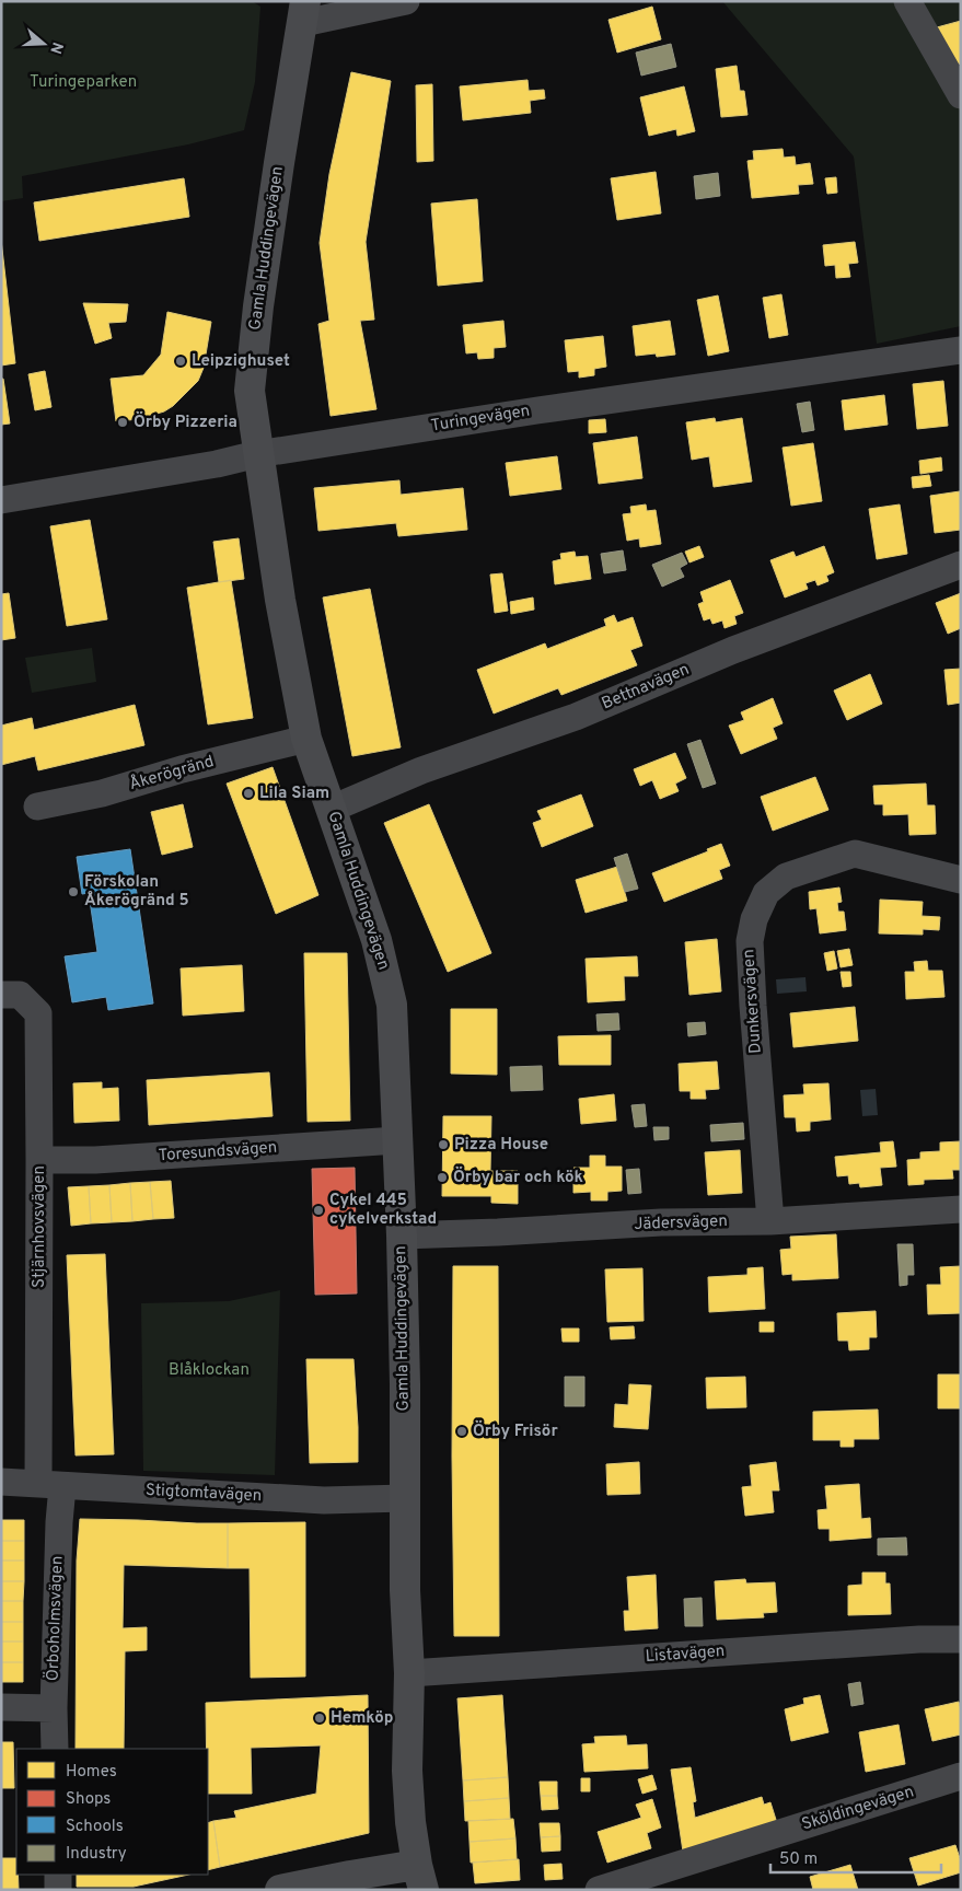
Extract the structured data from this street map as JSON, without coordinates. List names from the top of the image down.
{
  "streets": {
    "street": [
      "Gamla Huddingevägen",
      "Turingevägen",
      "Bettnavägen",
      "Åkerögränd",
      "Dunkersvägen",
      "Toresundsvägen",
      "Jädersvägen",
      "Stjärnhovsvägen",
      "Stigtomtavägen",
      "Örboholmsvägen",
      "Listavägen",
      "Sköldingevägen"
    ]
  },
  "crossings": [
    ["Gamla Huddingevägen", "Turingevägen"],
    ["Gamla Huddingevägen", "Bettnavägen"],
    ["Gamla Huddingevägen", "Åkerögränd"],
    ["Gamla Huddingevägen", "Toresundsvägen"],
    ["Gamla Huddingevägen", "Jädersvägen"],
    ["Gamla Huddingevägen", "Stigtomtavägen"],
    ["Gamla Huddingevägen", "Listavägen"],
    ["Dunkersvägen", "Jädersvägen"],
    ["Toresundsvägen", "Stjärnhovsvägen"],
    ["Stjärnhovsvägen", "Stigtomtavägen"],
    ["Stjärnhovsvägen", "Örboholmsvägen"],
    ["Stigtomtavägen", "Örboholmsvägen"]
  ],
  "parks": ["Turingeparken", "Blåklockan"],
  "places": [
    "Leipzighuset",
    "Örby Pizzeria",
    "Lila Siam",
    "Förskolan Åkerögränd 5",
    "Pizza House",
    "Örby bar och kök",
    "Cykel 445 cykelverkstad",
    "Örby Frisör",
    "Hemköp"
  ],
  "legend": [
    "Homes",
    "Shops",
    "Schools",
    "Industry"
  ],
  "scale_bar": "50 m",
  "north": "right"
}
